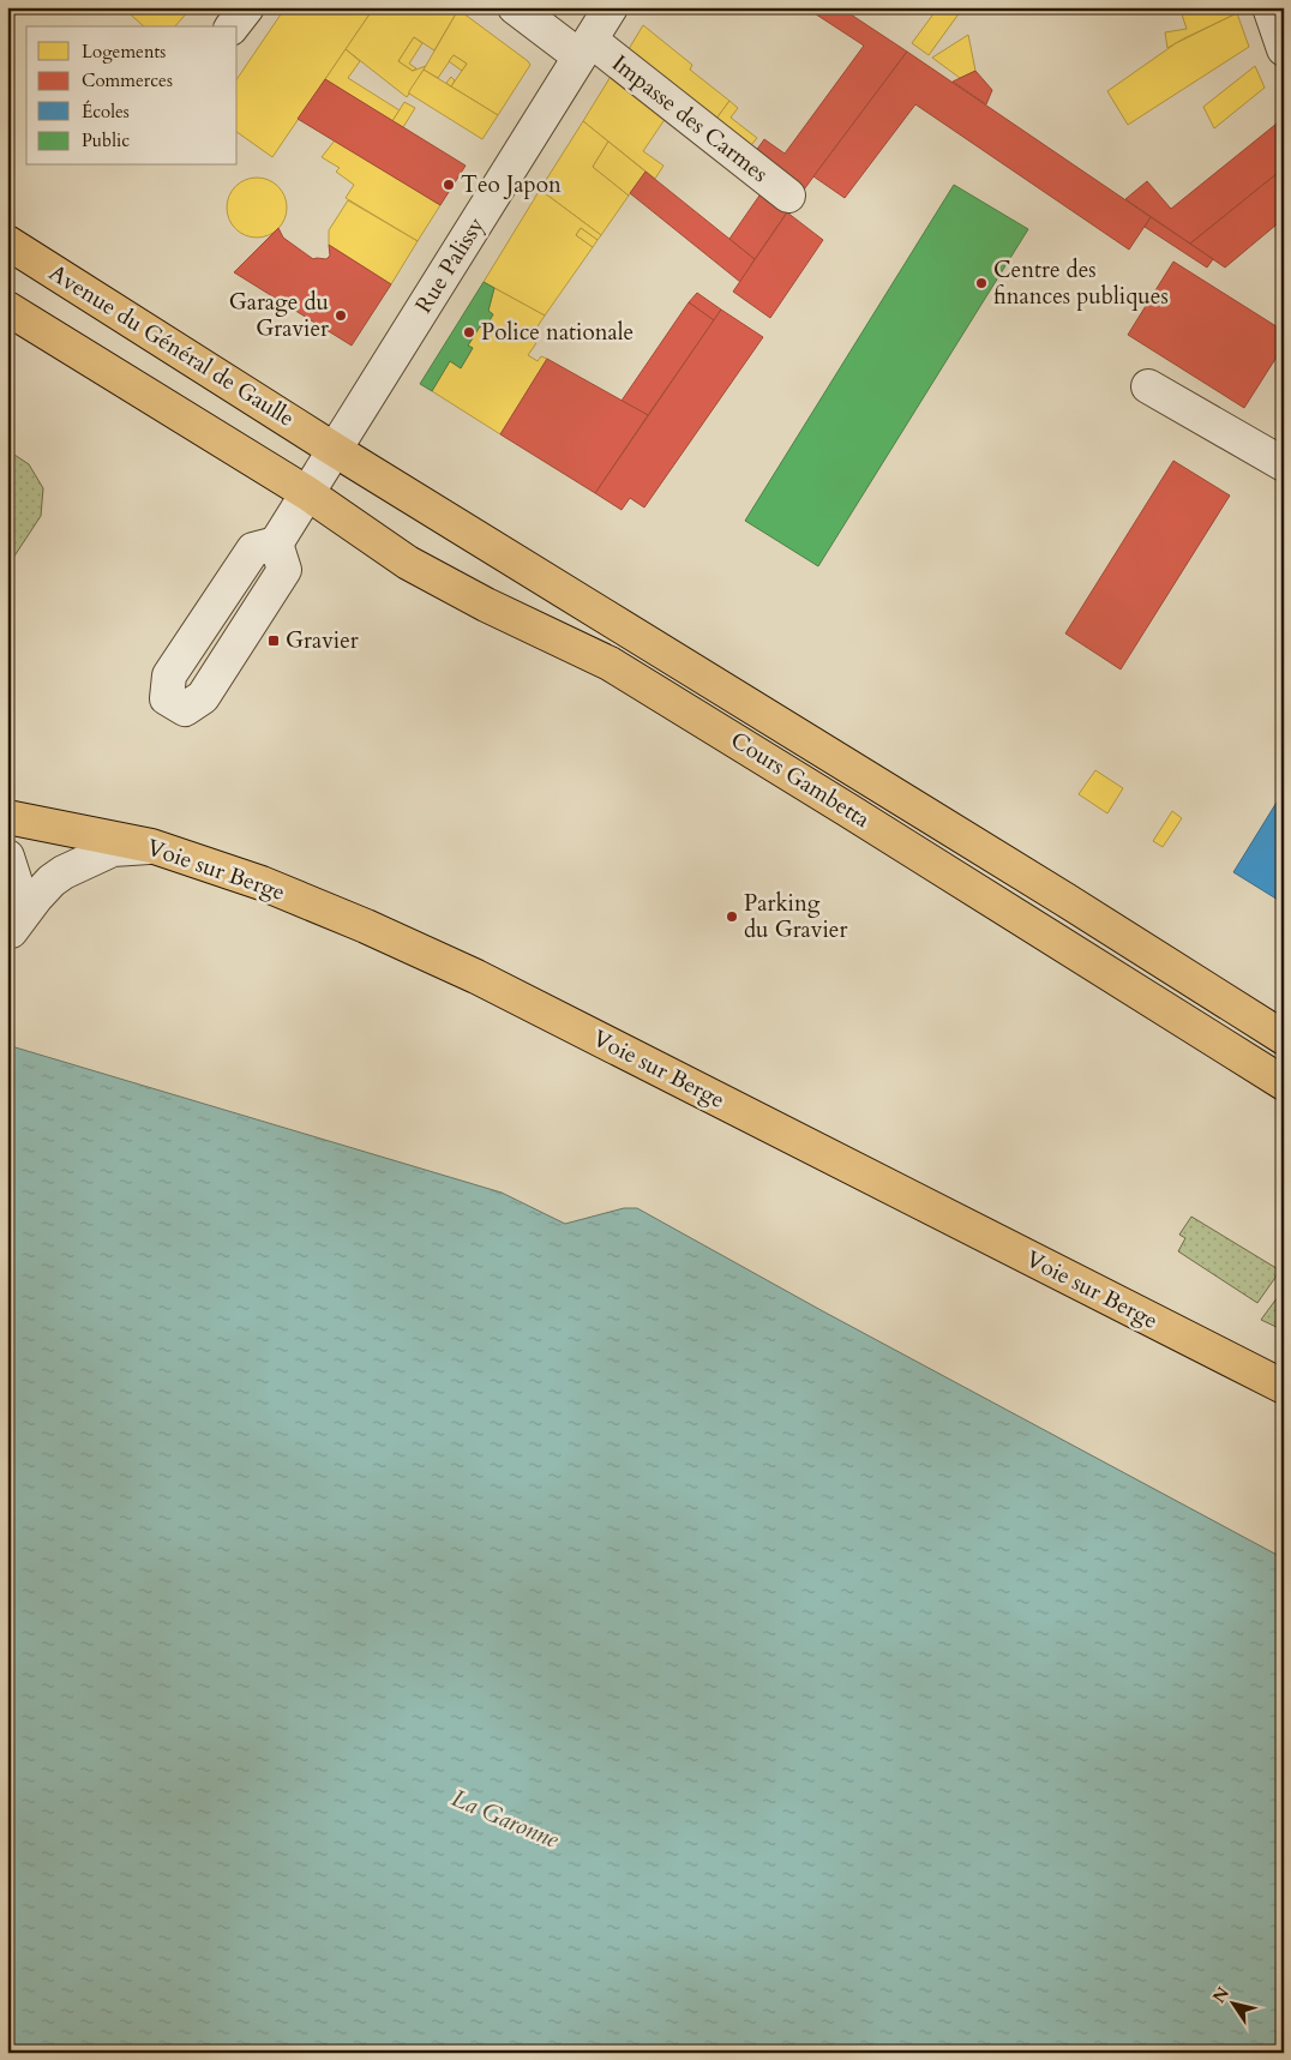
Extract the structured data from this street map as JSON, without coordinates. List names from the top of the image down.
{
  "streets": {
    "main road": ["Avenue du Général de Gaulle", "Cours Gambetta", "Voie sur Berge"],
    "street": ["Impasse des Carmes", "Rue Palissy"]
  },
  "crossings": [
    ["Impasse des Carmes", "Rue Palissy"],
    ["Rue Palissy", "Avenue du Général de Gaulle"],
    ["Rue Palissy", "Cours Gambetta"],
    ["Avenue du Général de Gaulle", "Cours Gambetta"]
  ],
  "water": ["La Garonne"],
  "places": {
    "other": [
      "Teo Japon",
      "Centre des finances publiques",
      "Garage du Gravier",
      "Police nationale",
      "Parking du Gravier"
    ],
    "transit": ["Gravier"]
  },
  "legend": [
    "Logements",
    "Commerces",
    "Écoles",
    "Public"
  ],
  "north": "top left"
}
